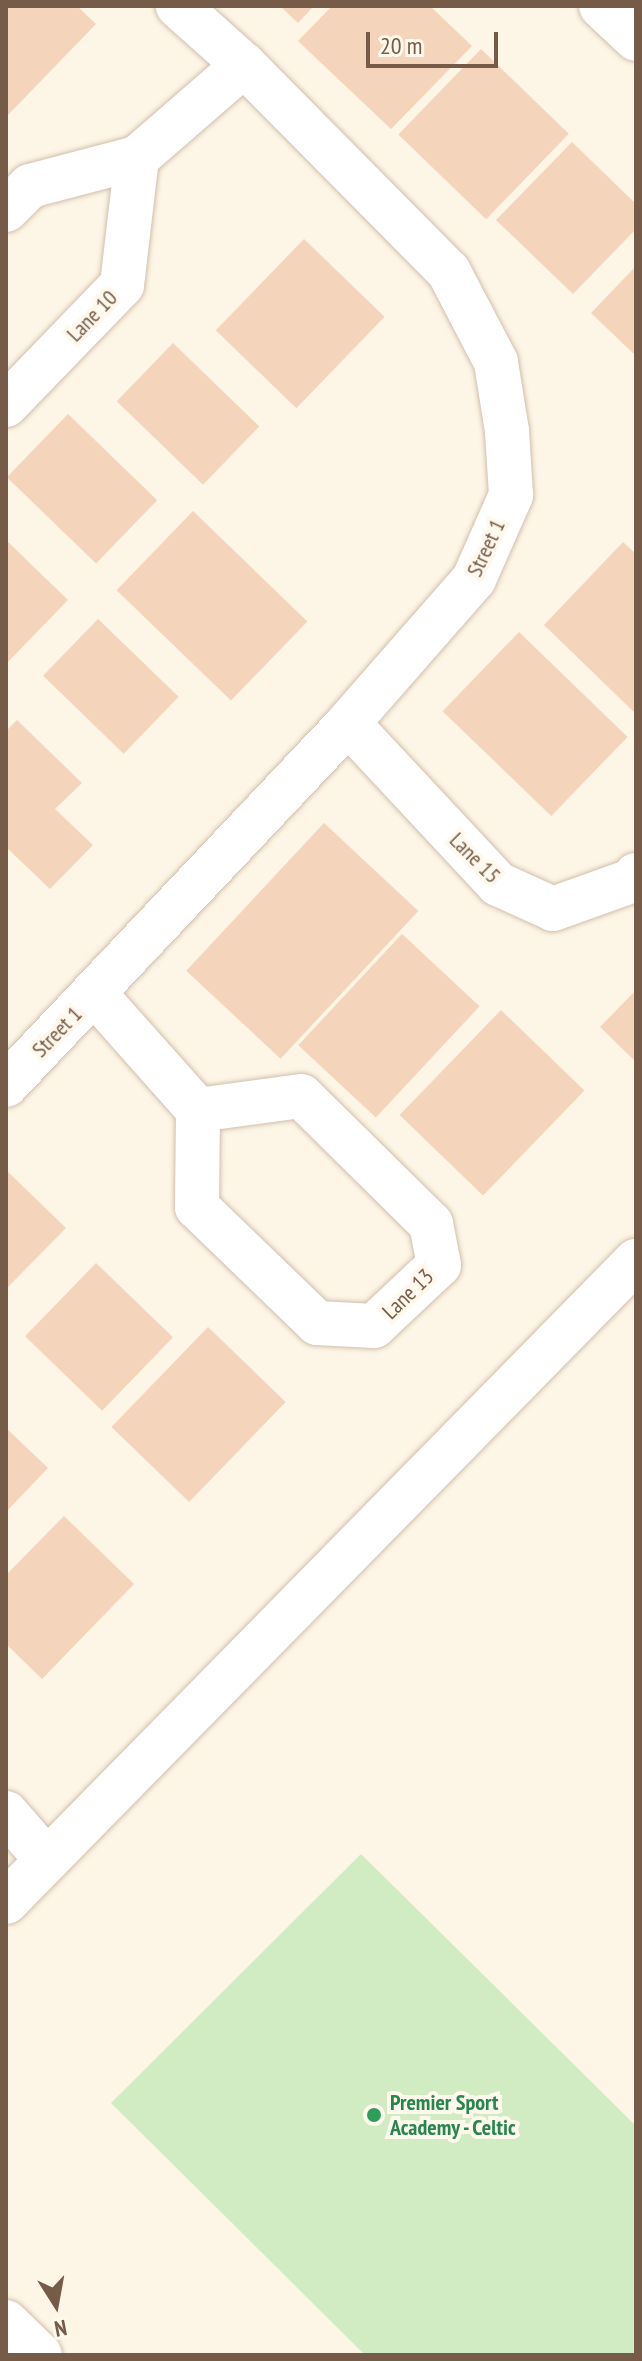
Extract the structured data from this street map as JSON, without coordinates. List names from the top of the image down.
{
  "streets": {
    "street": [
      "Lane 10",
      "Street 1",
      "Lane 15",
      "Lane 13"
    ]
  },
  "crossings": [
    ["Street 1", "Lane 15"]
  ],
  "places": ["Premier Sport Academy - Celtic"],
  "scale_bar": "20 m",
  "north": "bottom"
}
